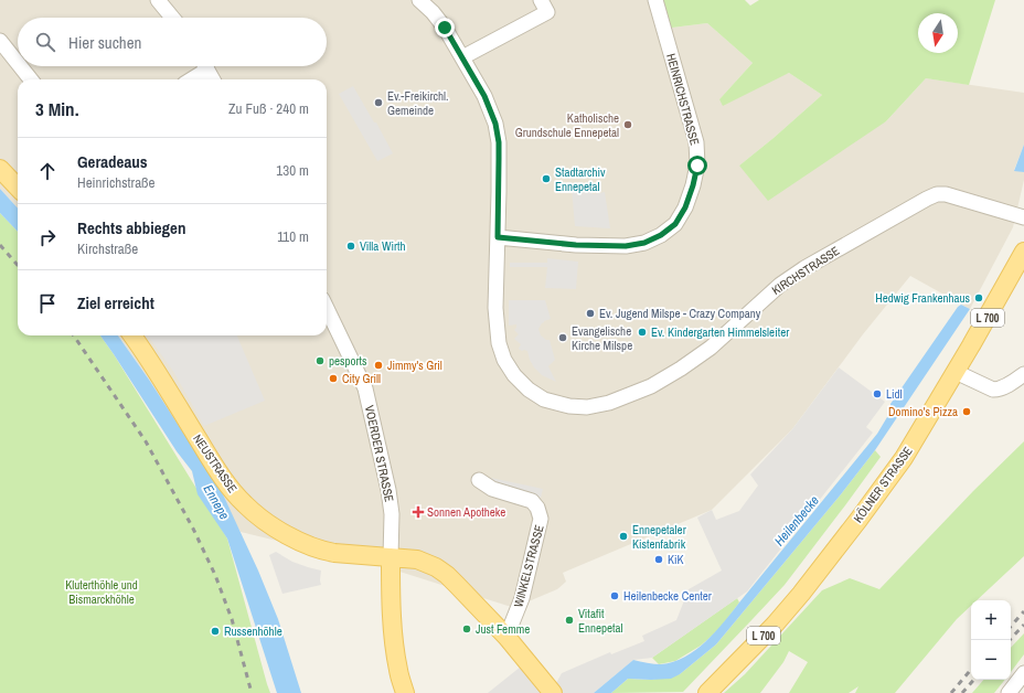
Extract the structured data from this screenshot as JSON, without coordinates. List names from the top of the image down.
{
  "streets": {
    "main road": ["L 700", "NEUSTRASSE", "KÖLNER STRASSE"],
    "street": [
      "HEINRICHSTRASSE",
      "KIRCHSTRASSE",
      "VOERDER STRASSE",
      "WINKELSTRASSE"
    ]
  },
  "crossings": [
    ["HEINRICHSTRASSE", "KIRCHSTRASSE"],
    ["VOERDER STRASSE", "NEUSTRASSE"]
  ],
  "water": ["Ennepe", "Heilenbecke"],
  "parks": ["Kluterthöhle und Bismarckhöhle"],
  "places": {
    "other": [
      "Ev.-Freikirchl. Gemeinde",
      "Katholische Grundschule Ennepetal",
      "Stadtarchiv Ennepetal",
      "Villa Wirth",
      "Hedwig Frankenhaus",
      "Ev. Jugend Milspe - Crazy Company",
      "Ev. Kindergarten Himmelsleiter",
      "Evangelische Kirche Milspe",
      "pesports",
      "Jimmy's Gril",
      "City Grill",
      "Lidl",
      "Domino's Pizza",
      "Ennepetaler Kistenfabrik",
      "KiK",
      "Heilenbecke Center",
      "Vitafit Ennepetal",
      "Just Femme",
      "Russenhöhle"
    ],
    "health": ["Sonnen Apotheke"]
  },
  "north": "bottom",
  "page": {
    "search": "Hier suchen",
    "heading": ["3 Min.", "Zu Fuß · 240 m"],
    "list": [
      ["Geradeaus", "Heinrichstraße", "130 m"],
      ["Rechts abbiegen", "Kirchstraße", "110 m"],
      "Ziel erreicht"
    ],
    "map_buttons": ["+", "−"]
  }
}
